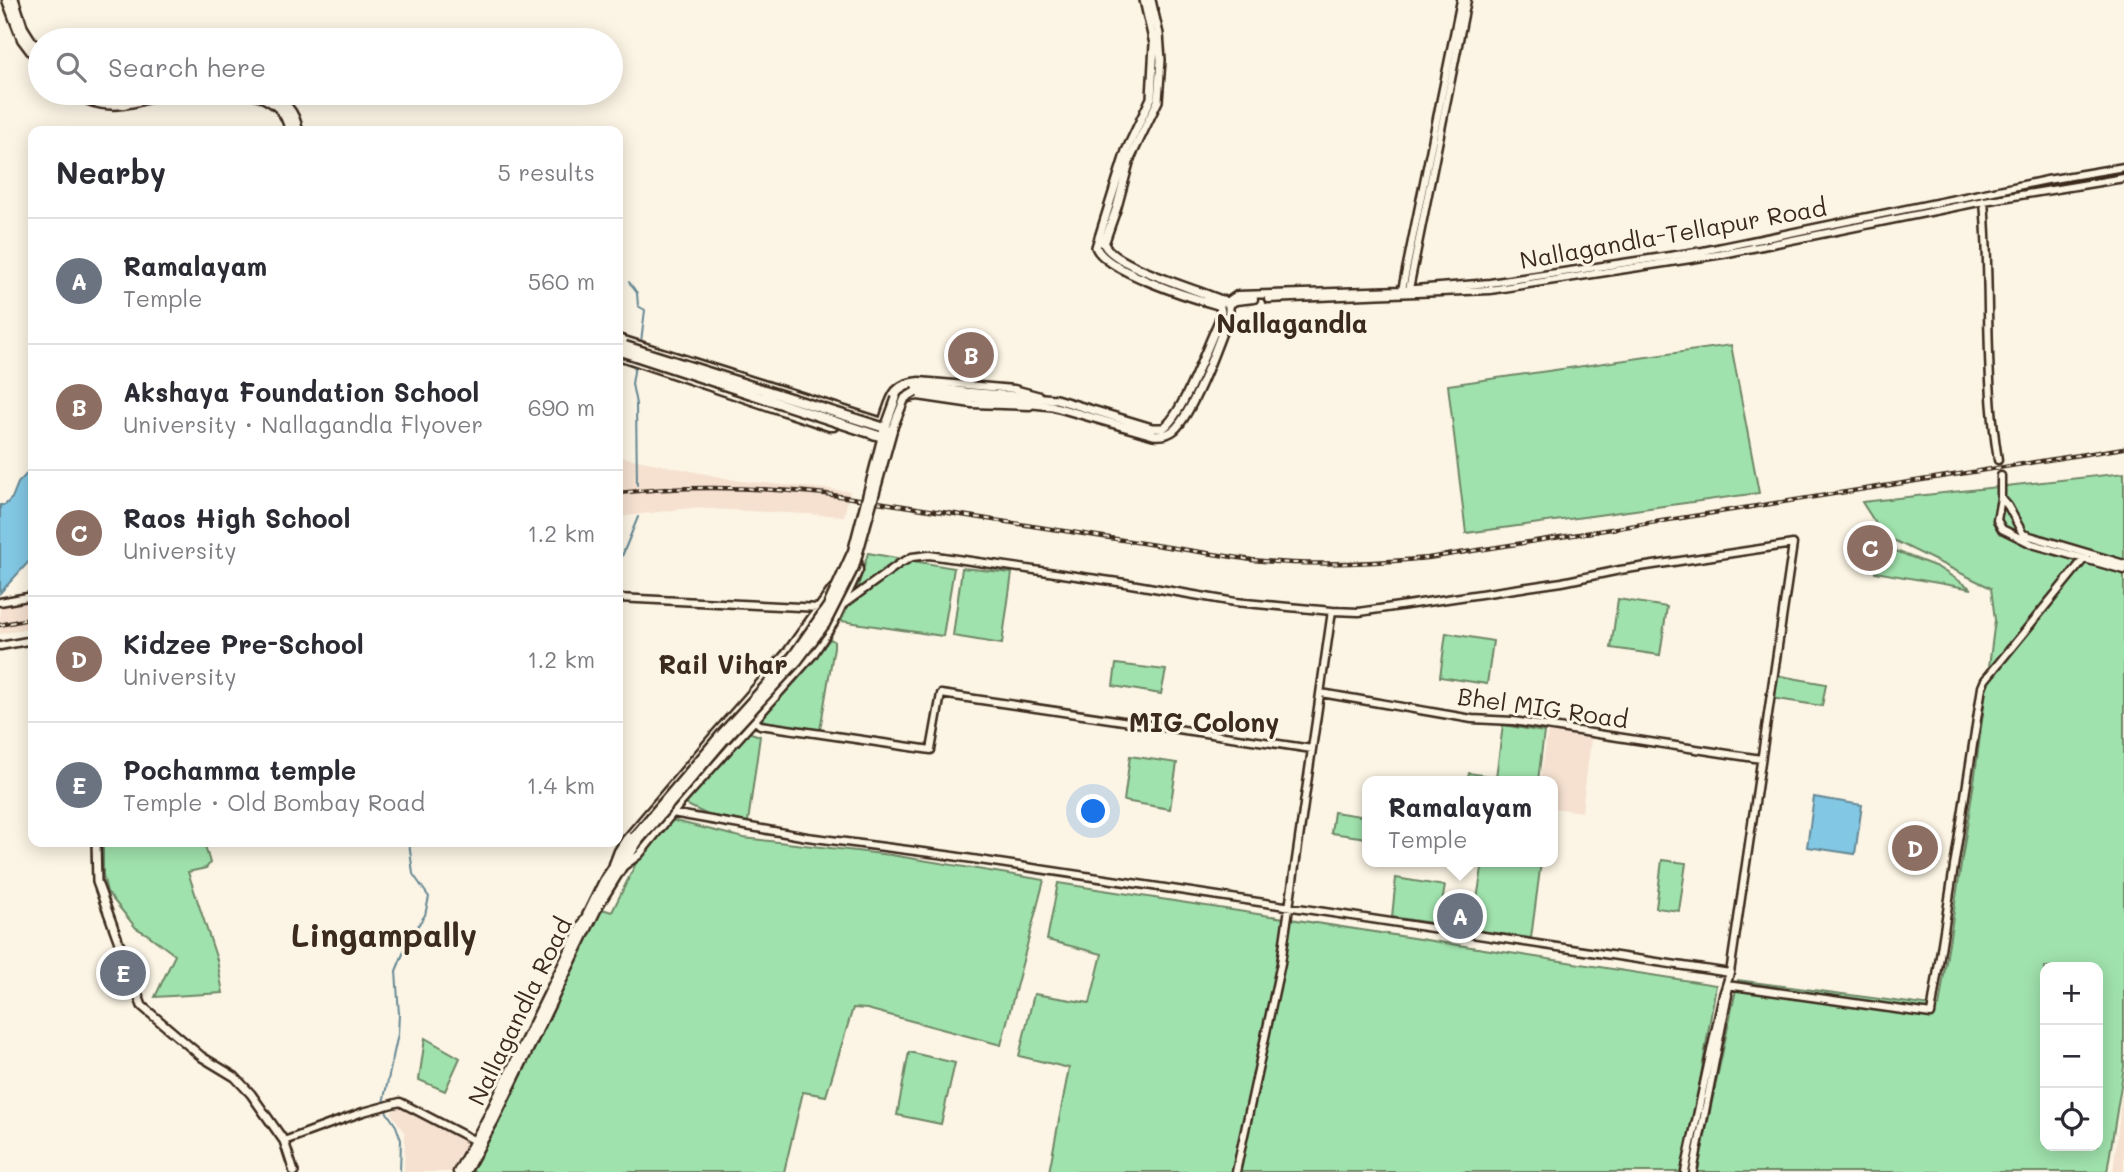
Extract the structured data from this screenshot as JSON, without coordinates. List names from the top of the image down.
{
  "streets": {
    "main road": ["Nallagandla Road"],
    "street": ["Nallagandla-Tellapur Road", "Bhel MIG Road"]
  },
  "districts": [
    "Nallagandla",
    "Rail Vihar",
    "MIG Colony",
    "Lingampally"
  ],
  "page": {
    "search": "Search here",
    "heading": ["Nearby", "5 results"],
    "list": [
      {
        "mark": "A",
        "name": "Ramalayam",
        "note": "Temple",
        "value": "560 m"
      },
      {
        "mark": "B",
        "name": "Akshaya Foundation School",
        "note": "University · Nallagandla Flyover",
        "value": "690 m"
      },
      {
        "mark": "C",
        "name": "Raos High School",
        "note": "University",
        "value": "1.2 km"
      },
      {
        "mark": "D",
        "name": "Kidzee Pre-School",
        "note": "University",
        "value": "1.2 km"
      },
      {
        "mark": "E",
        "name": "Pochamma temple",
        "note": "Temple · Old Bombay Road",
        "value": "1.4 km"
      }
    ],
    "pins": [
      "B",
      "C",
      "D",
      "A",
      "E"
    ],
    "popup": ["Ramalayam", "Temple"],
    "map_buttons": ["+", "−"]
  }
}
